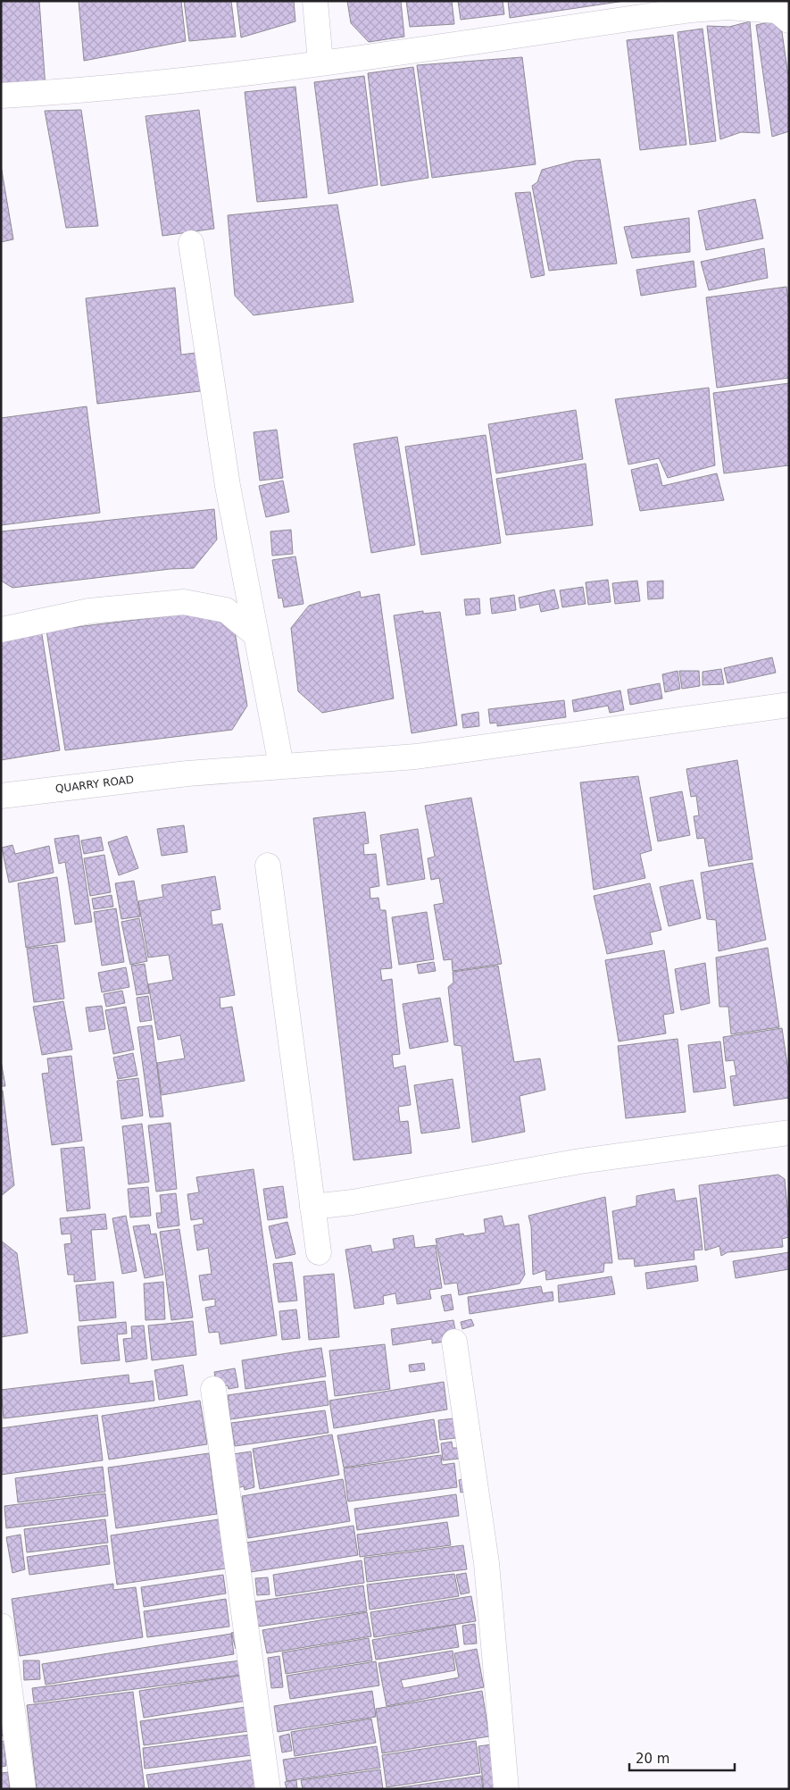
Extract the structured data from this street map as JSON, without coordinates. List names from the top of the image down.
{
  "streets": {
    "street": ["QUARRY ROAD"]
  },
  "scale_bar": "20 m"
}
